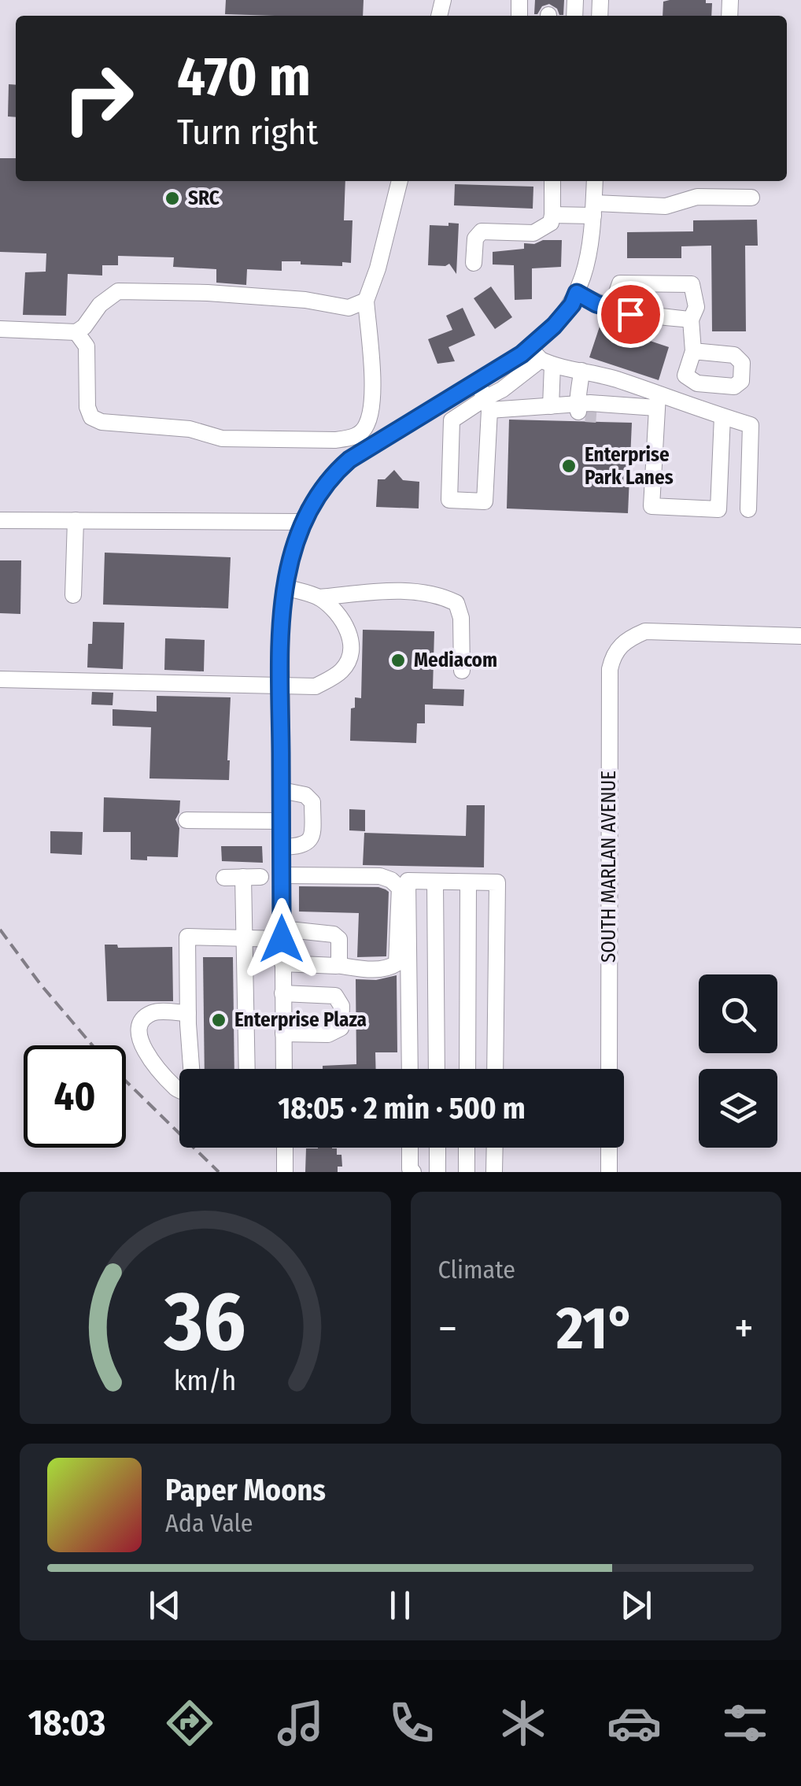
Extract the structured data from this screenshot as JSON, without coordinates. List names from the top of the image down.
{
  "streets": {
    "street": ["SOUTH MARLAN AVENUE"]
  },
  "places": [
    "SRC",
    "Enterprise Park Lanes",
    "Mediacom",
    "Enterprise Plaza"
  ],
  "page": {
    "turn": ["470 m", "Turn right"],
    "limit": "40",
    "trip": "18:05 · 2 min · 500 m",
    "tile": "Climate",
    "heat": ["−", "21°", "+"],
    "song": ["Paper Moons", "Ada Vale"],
    "tabs": "18:03",
    "gauge": ["36", "km/h"]
  }
}
